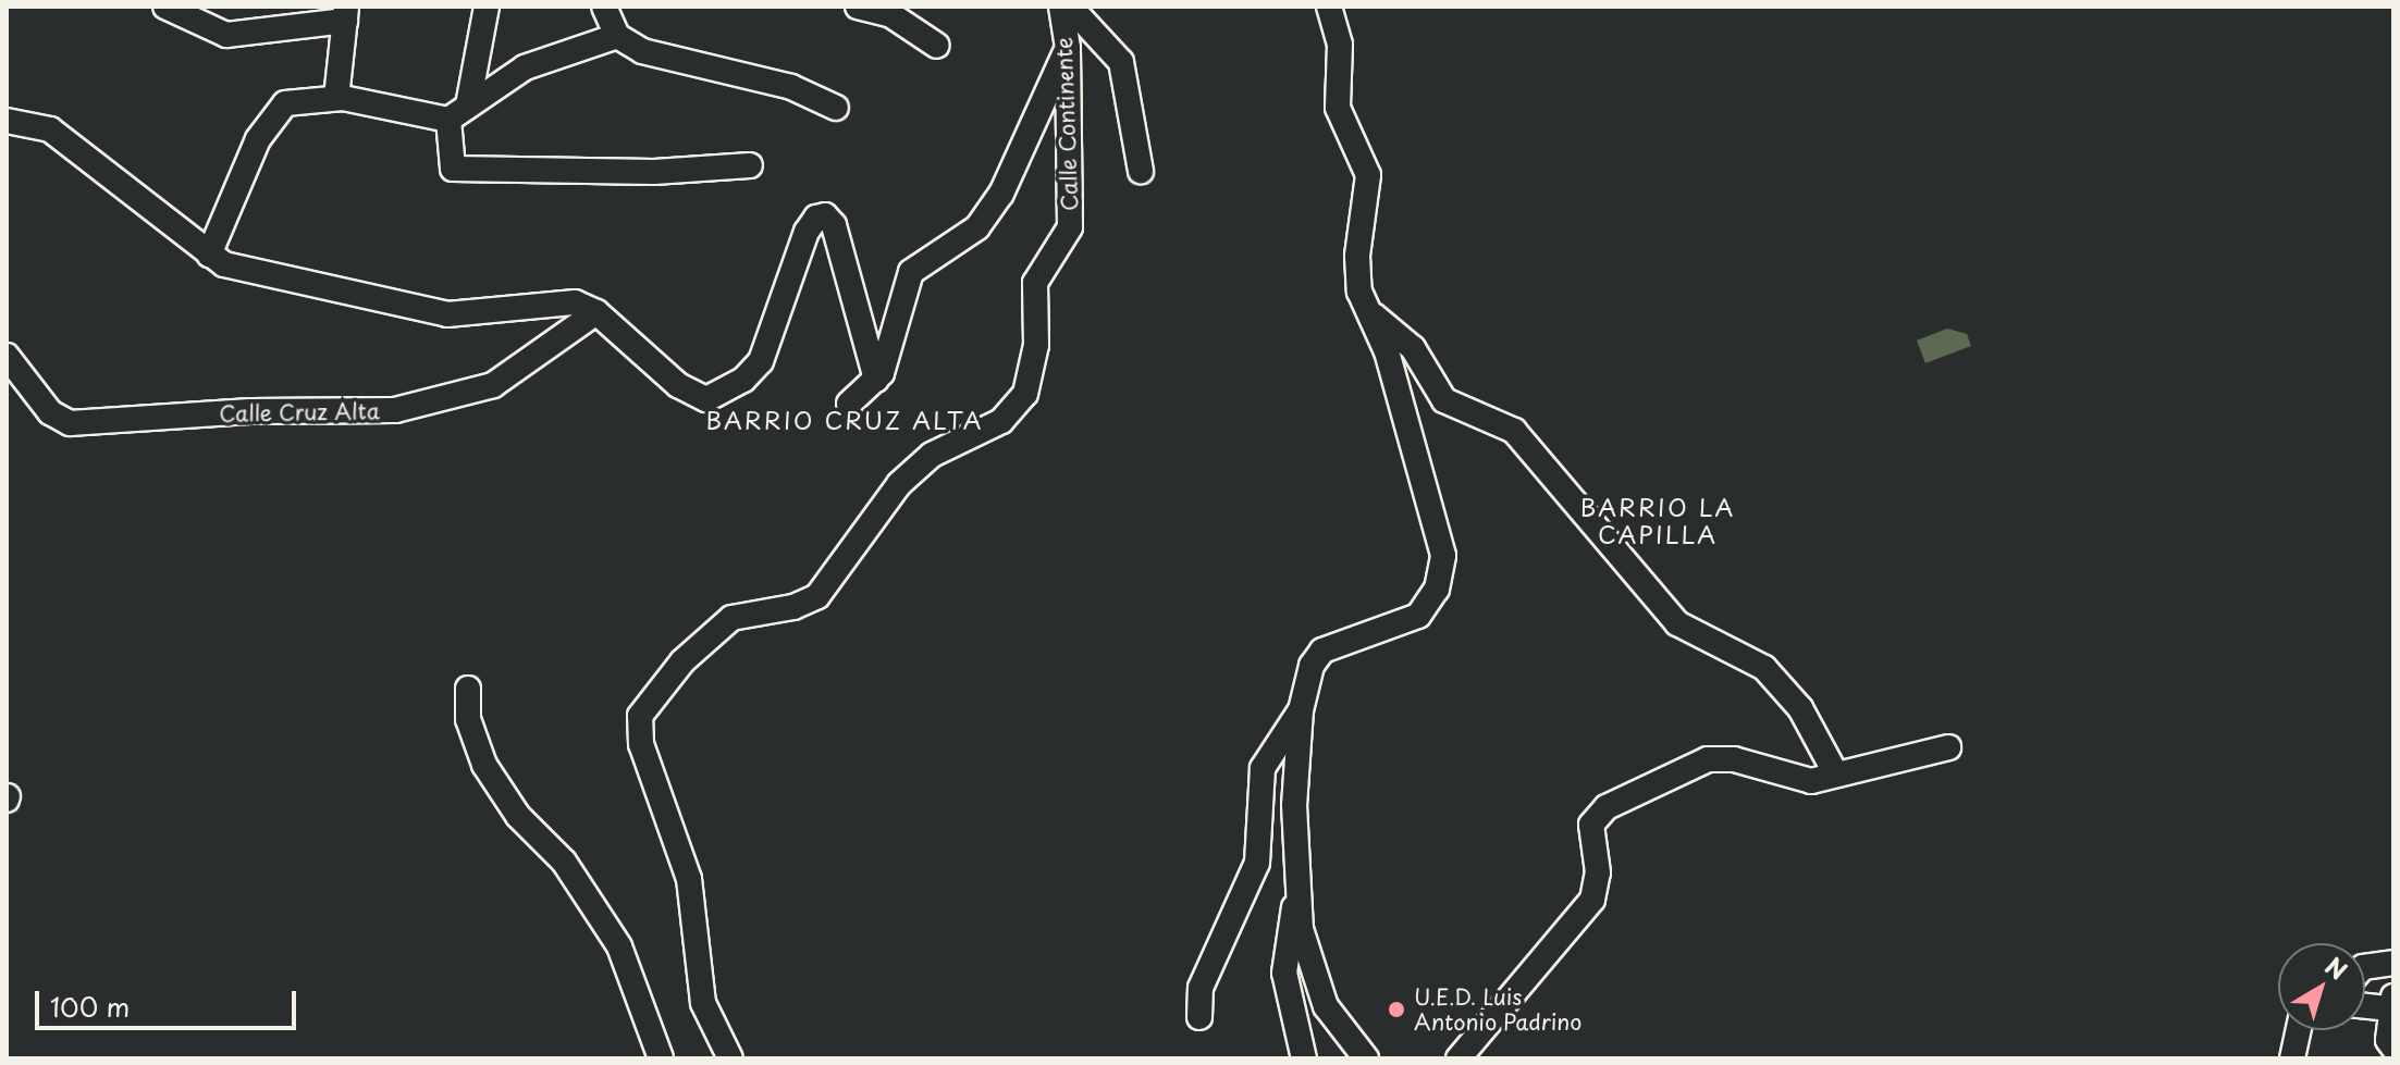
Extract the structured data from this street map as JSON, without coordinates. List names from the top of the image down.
{
  "streets": {
    "street": ["Calle Continente", "Calle Cruz Alta"]
  },
  "districts": ["BARRIO CRUZ ALTA", "BARRIO LA CAPILLA"],
  "places": ["U.E.D. Luis Antonio Padrino"],
  "scale_bar": "100 m",
  "north": "top right"
}
